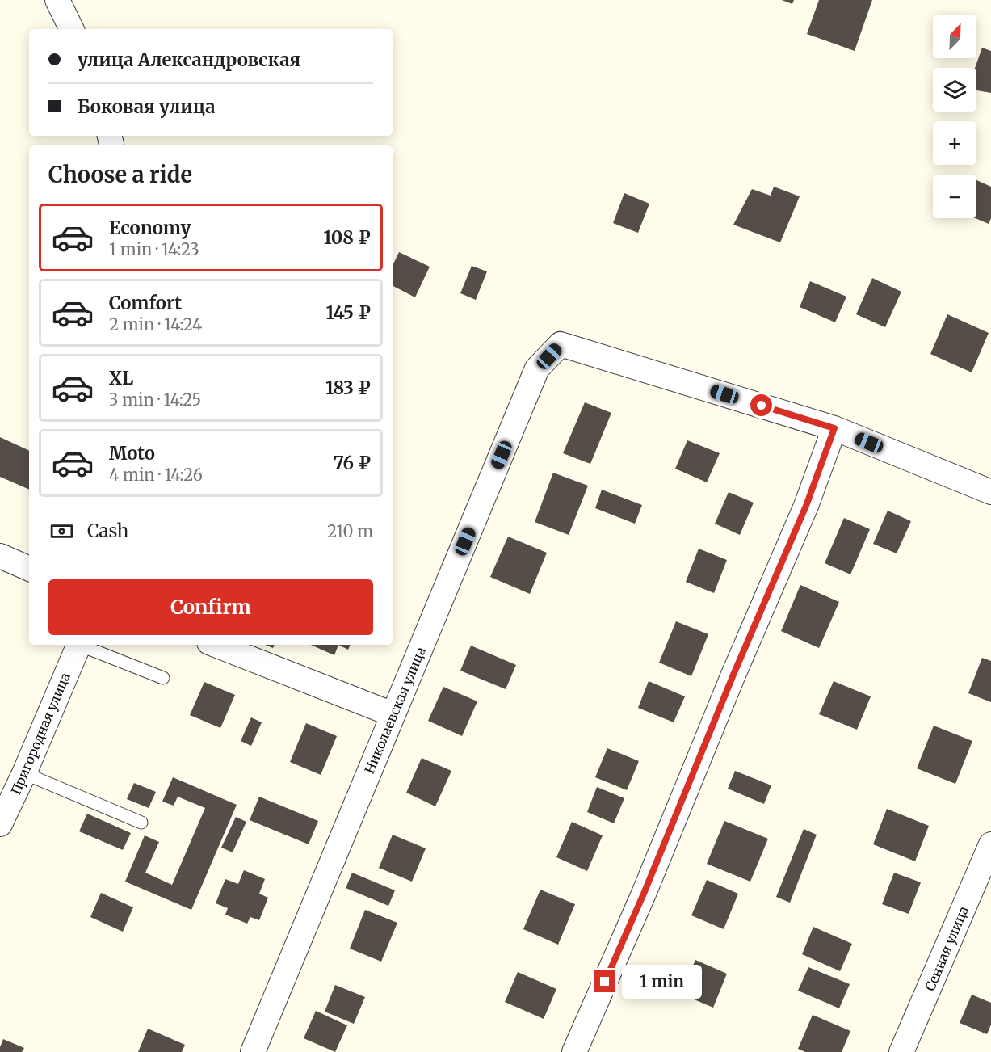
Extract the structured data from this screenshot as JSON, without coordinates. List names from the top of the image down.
{
  "streets": {
    "street": ["Николаевская улица", "Пригородная улица", "Сенная улица"]
  },
  "north": "top right",
  "page": {
    "map_buttons": ["+", "−"],
    "banner": ["улица Александровская", "Боковая улица"],
    "heading": "Choose a ride",
    "list": [
      {
        "name": "Economy",
        "note": "1 min · 14:23",
        "value": "108 ₽"
      },
      {
        "name": "Comfort",
        "note": "2 min · 14:24",
        "value": "145 ₽"
      },
      {
        "name": "XL",
        "note": "3 min · 14:25",
        "value": "183 ₽"
      },
      {
        "name": "Moto",
        "note": "4 min · 14:26",
        "value": "76 ₽"
      }
    ],
    "pay": ["Cash", "210 m"],
    "buttons": "Confirm",
    "bubble": "1 min"
  }
}
